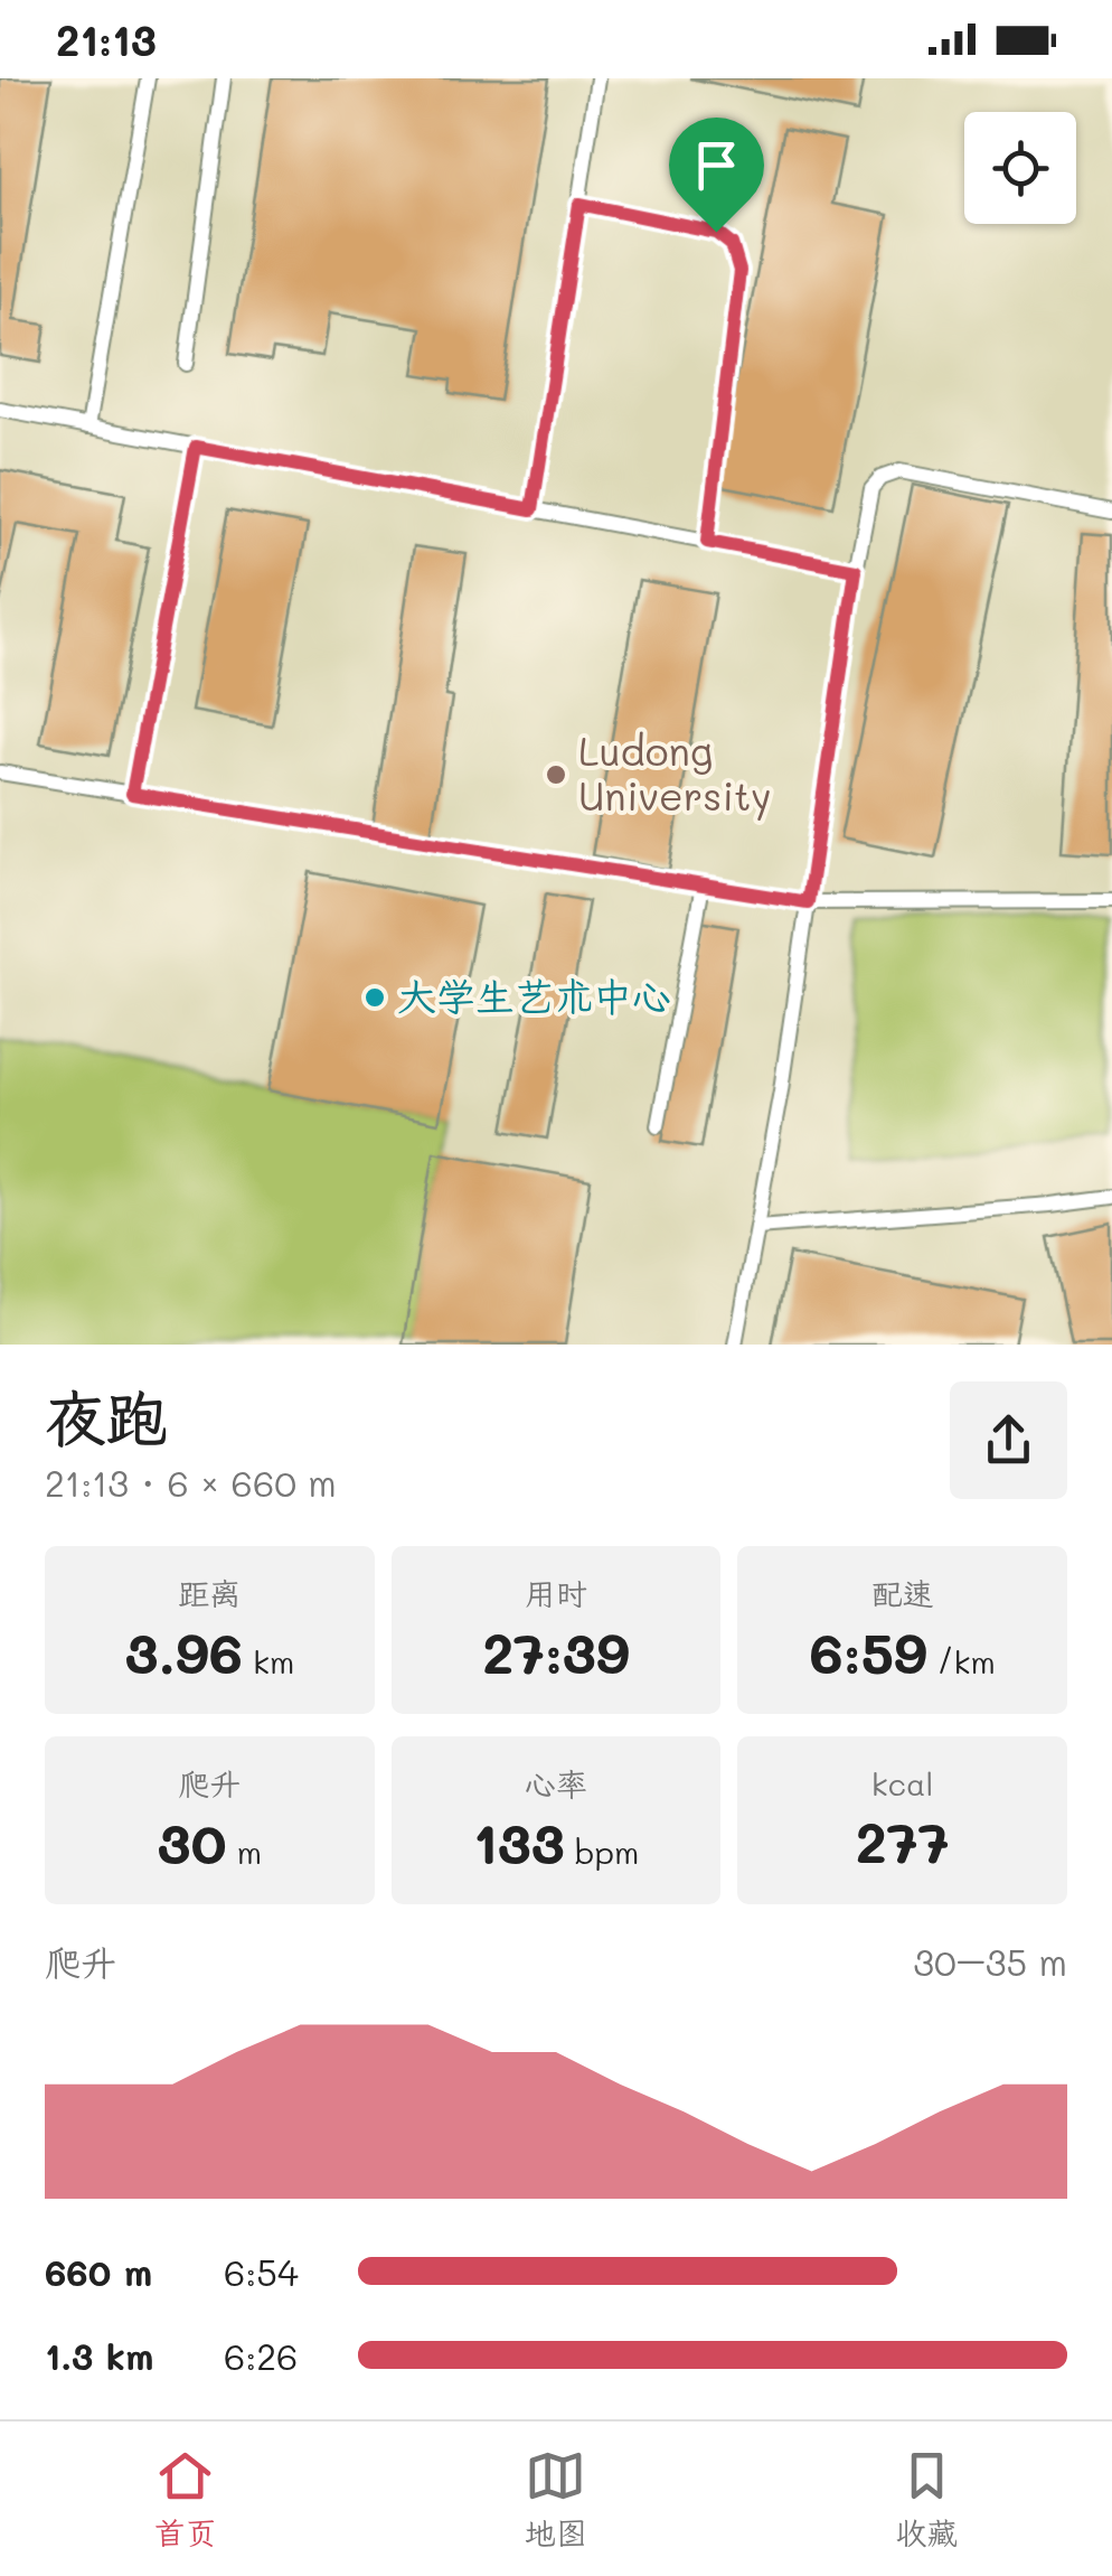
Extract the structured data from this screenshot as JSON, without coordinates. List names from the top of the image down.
{
  "places": ["Ludong University", "大学生艺术中心"],
  "page": {
    "status": "21:13",
    "heading": ["夜跑", "21:13 · 6 × 660 m"],
    "stats": [
      ["距离", "3.96 km"],
      ["用时", "27:39"],
      ["配速", "6:59 /km"],
      ["爬升", "30 m"],
      ["心率", "133 bpm"],
      ["kcal", "277"]
    ],
    "chart": ["爬升", "30–35 m"],
    "list": [
      {
        "name": "660 m",
        "note": "6:54"
      },
      {
        "name": "1.3 km",
        "note": "6:26"
      }
    ],
    "tabs": ["首页", "地图", "收藏"]
  }
}
